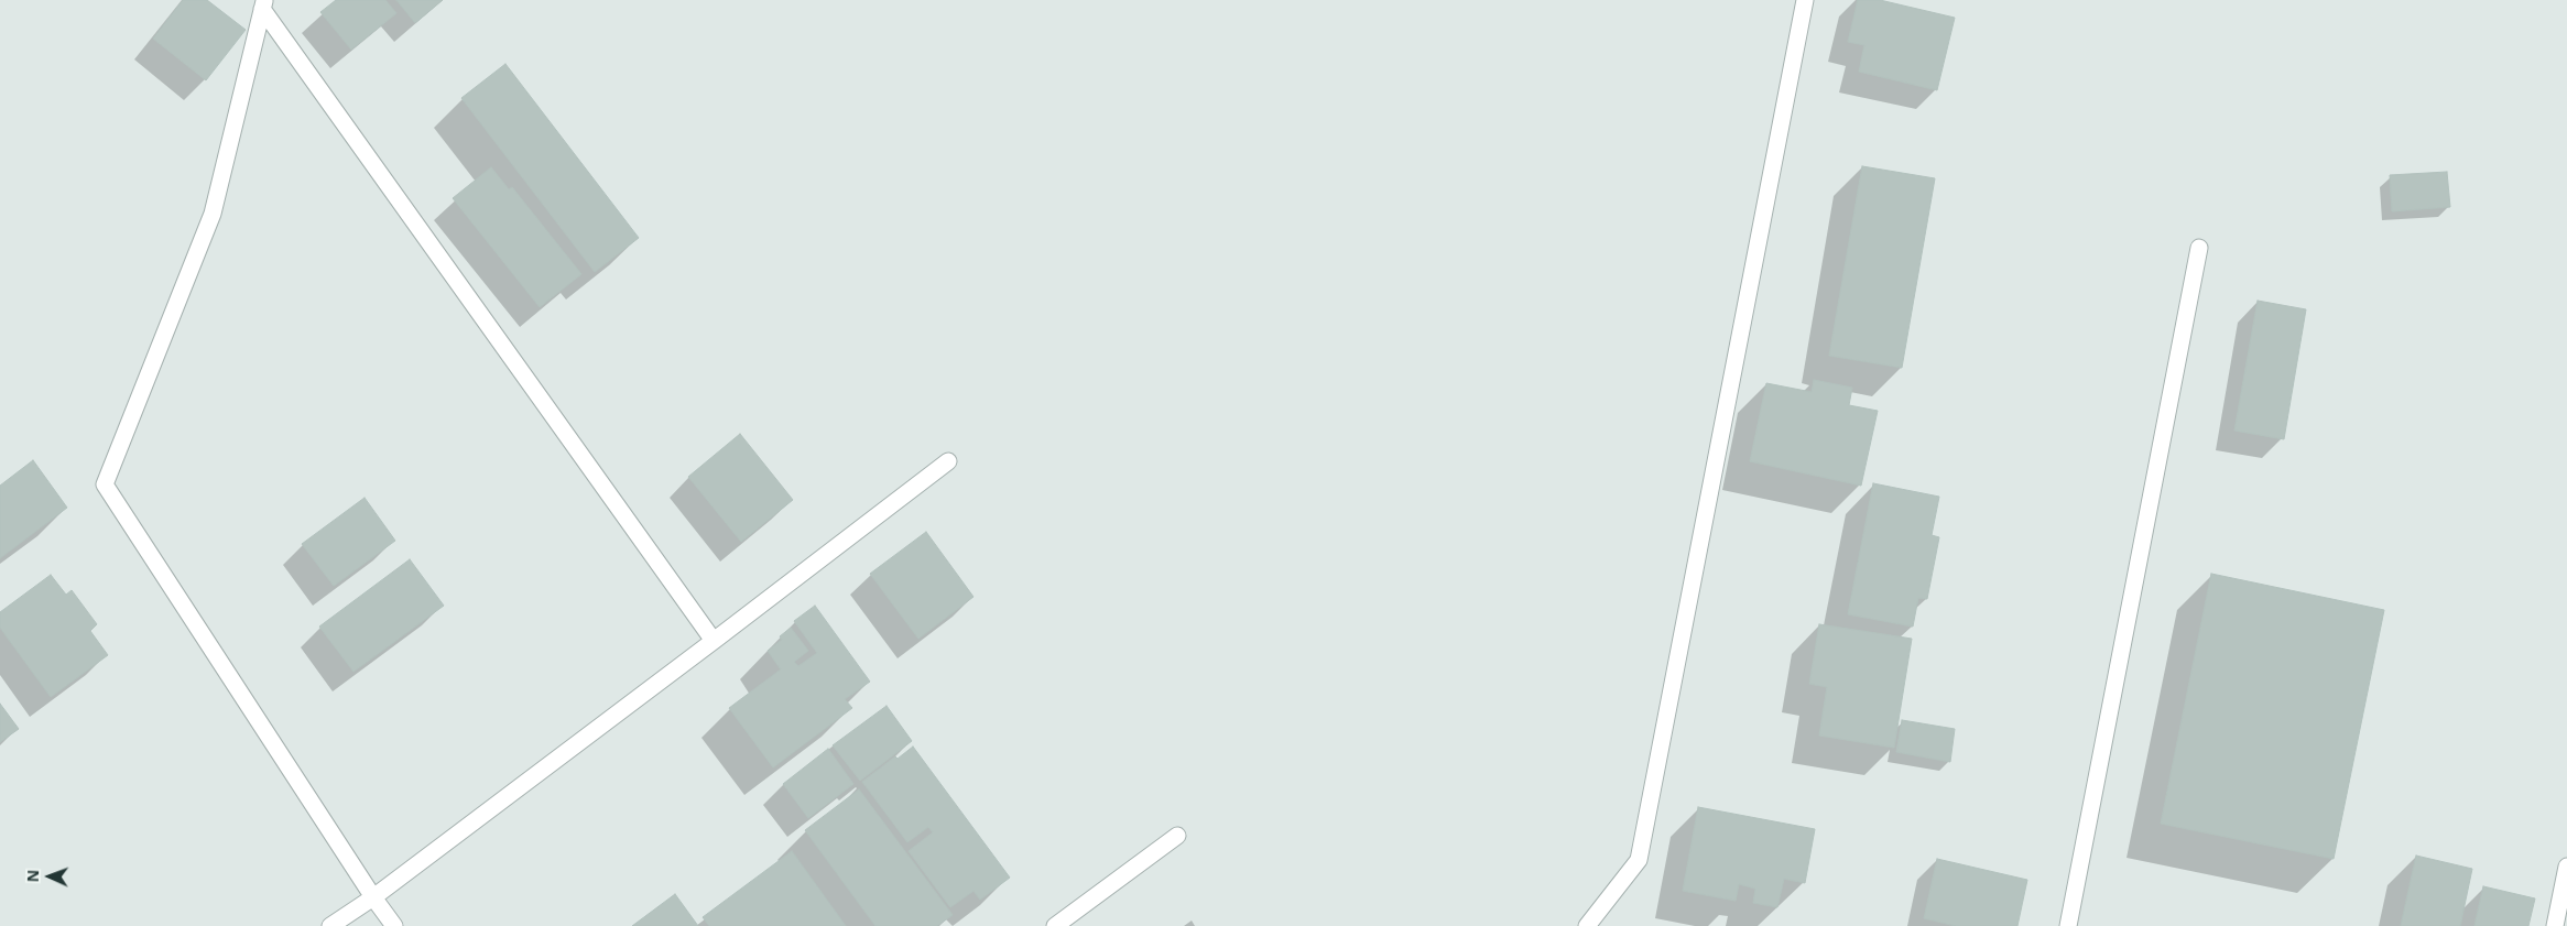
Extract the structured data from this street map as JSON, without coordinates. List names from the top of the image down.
{
  "north": "left"
}
